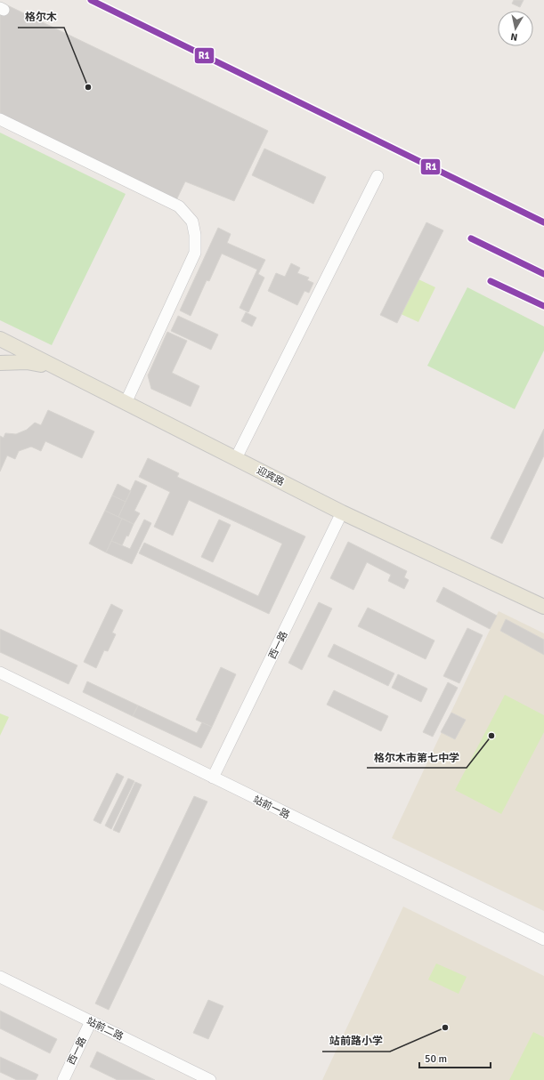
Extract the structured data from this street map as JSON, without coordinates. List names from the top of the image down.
{
  "streets": {
    "main road": ["迎宾路"],
    "street": ["西一路", "站前一路", "站前二路"]
  },
  "crossings": [
    ["迎宾路", "西一路"],
    ["西一路", "站前一路"],
    ["西一路", "站前二路"]
  ],
  "places": ["格尔木", "格尔木市第七中学", "站前路小学"],
  "lines": ["transit line R1"],
  "scale_bar": "50 m",
  "north": "bottom"
}
